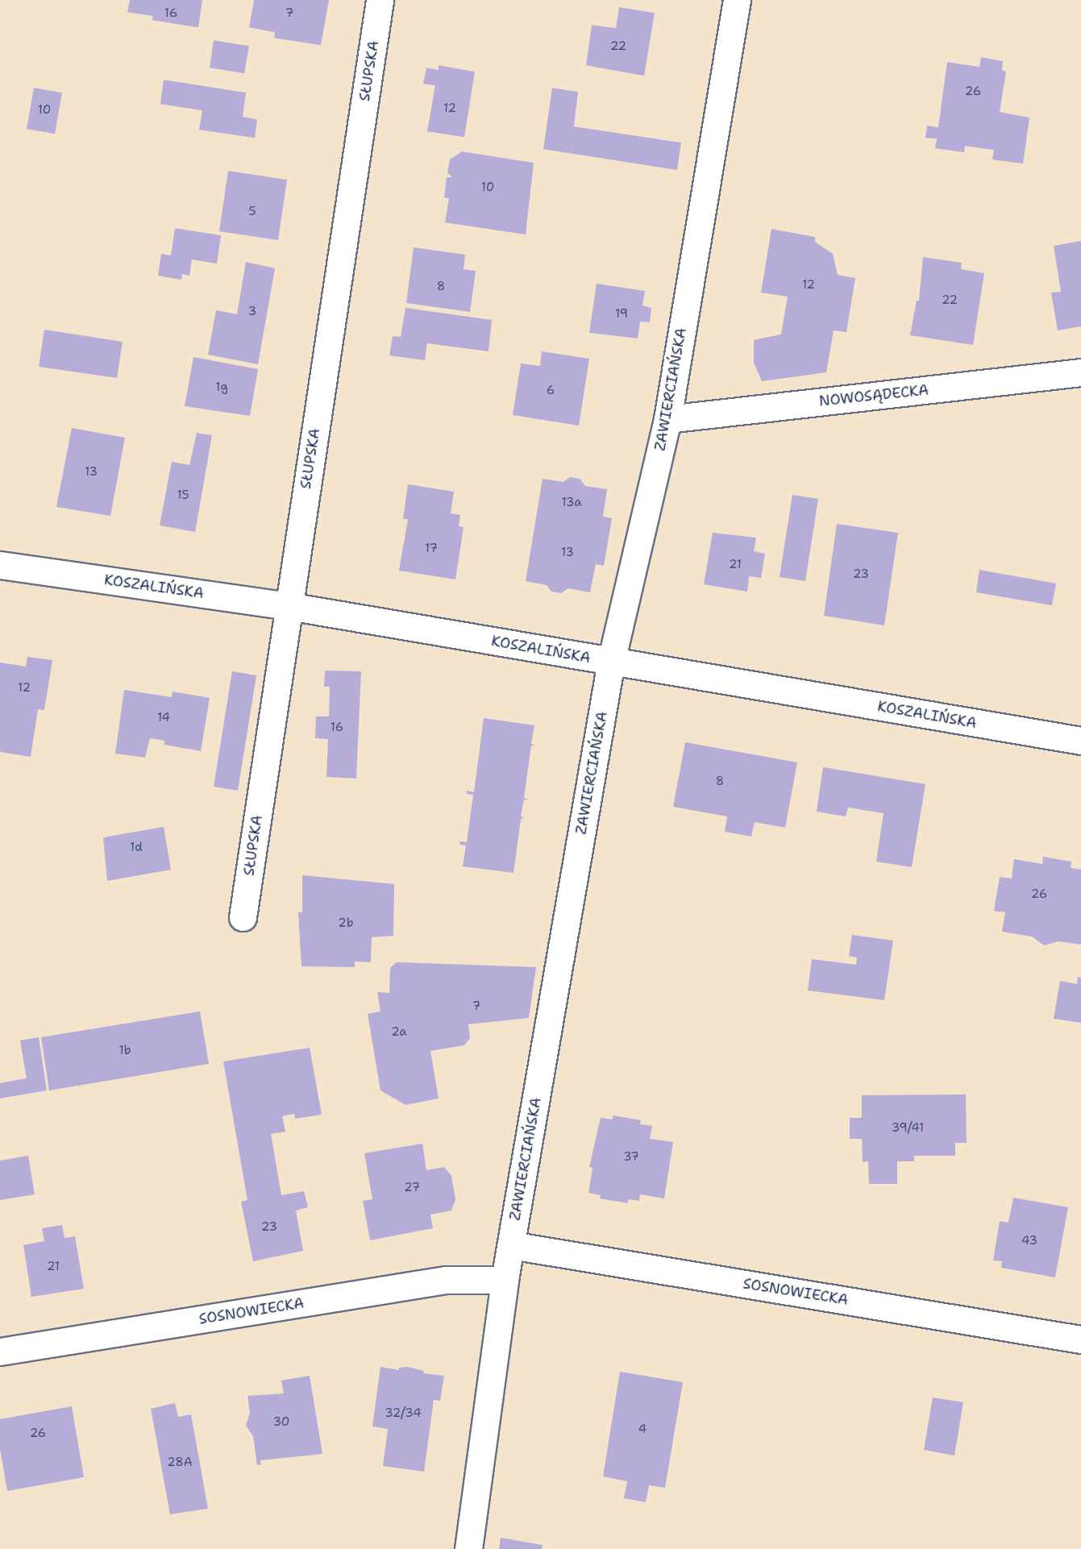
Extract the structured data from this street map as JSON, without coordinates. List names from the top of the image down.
{
  "streets": {
    "street": [
      "SŁUPSKA",
      "ZAWIERCIAŃSKA",
      "NOWOSĄDECKA",
      "KOSZALIŃSKA",
      "SOSNOWIECKA"
    ]
  },
  "crossings": [
    ["SŁUPSKA", "KOSZALIŃSKA"],
    ["ZAWIERCIAŃSKA", "NOWOSĄDECKA"],
    ["ZAWIERCIAŃSKA", "KOSZALIŃSKA"],
    ["ZAWIERCIAŃSKA", "SOSNOWIECKA"]
  ],
  "house_numbers": [
    "16",
    "7",
    "22",
    "26",
    "12",
    "10",
    "10",
    "5",
    "12",
    "8",
    "22",
    "3",
    "19",
    "1g",
    "6",
    "13",
    "15",
    "13a",
    "17",
    "13",
    "21",
    "23",
    "12",
    "14",
    "16",
    "8",
    "1d",
    "26",
    "2b",
    "7",
    "2a",
    "1b",
    "39/41",
    "37",
    "27",
    "23",
    "43",
    "21",
    "32/34",
    "30",
    "4",
    "26",
    "28A"
  ]
}
